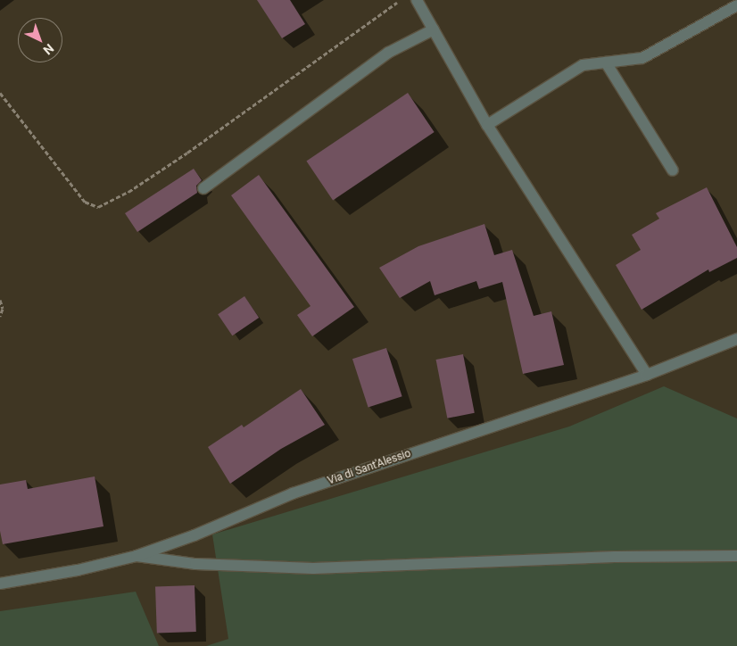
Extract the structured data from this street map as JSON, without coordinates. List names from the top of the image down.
{
  "streets": {
    "street": ["Via di Sant'Alessio"]
  },
  "north": "bottom right"
}
